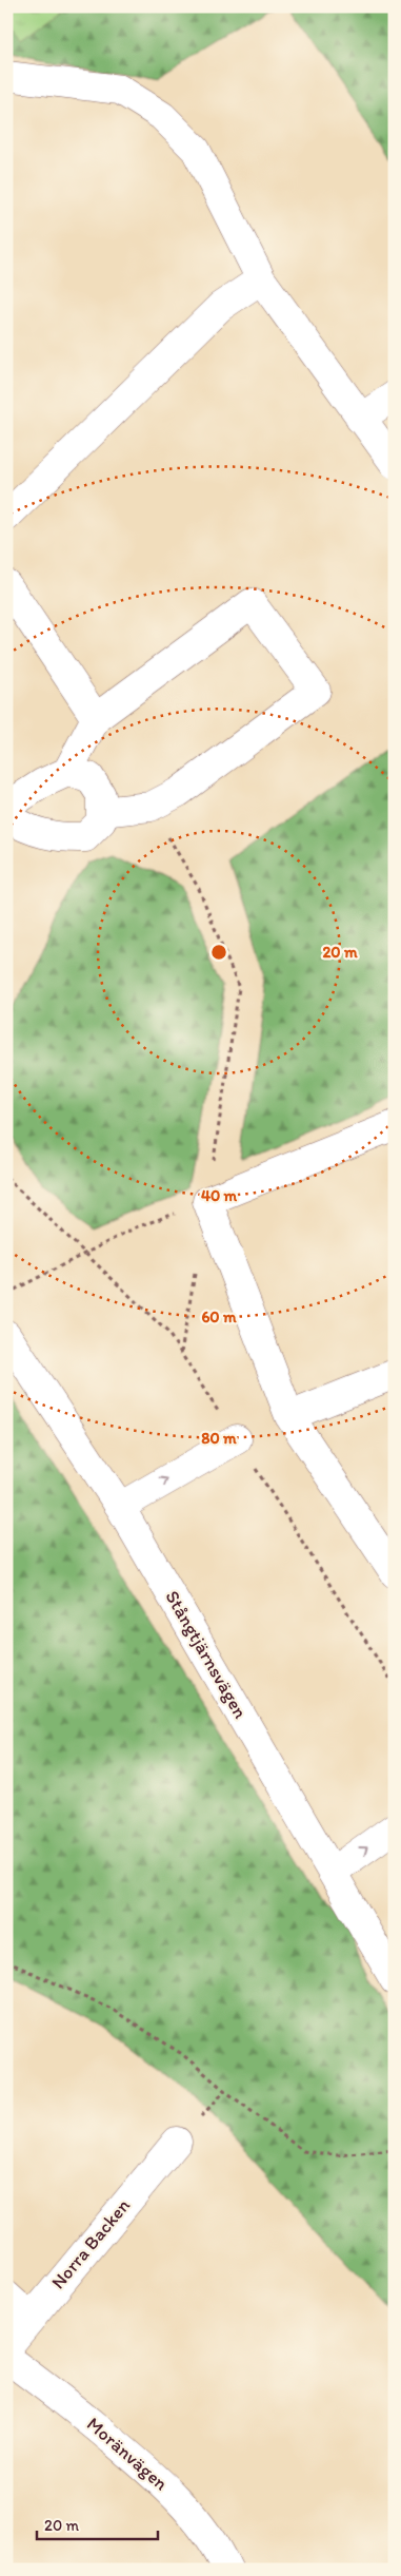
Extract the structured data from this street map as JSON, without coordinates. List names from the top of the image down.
{
  "streets": {
    "street": ["Stångtjärnsvägen", "Norra Backen", "Moränvägen"]
  },
  "scale_bar": "20 m",
  "rings": [
    "20 m",
    "40 m",
    "60 m",
    "80 m"
  ]
}
